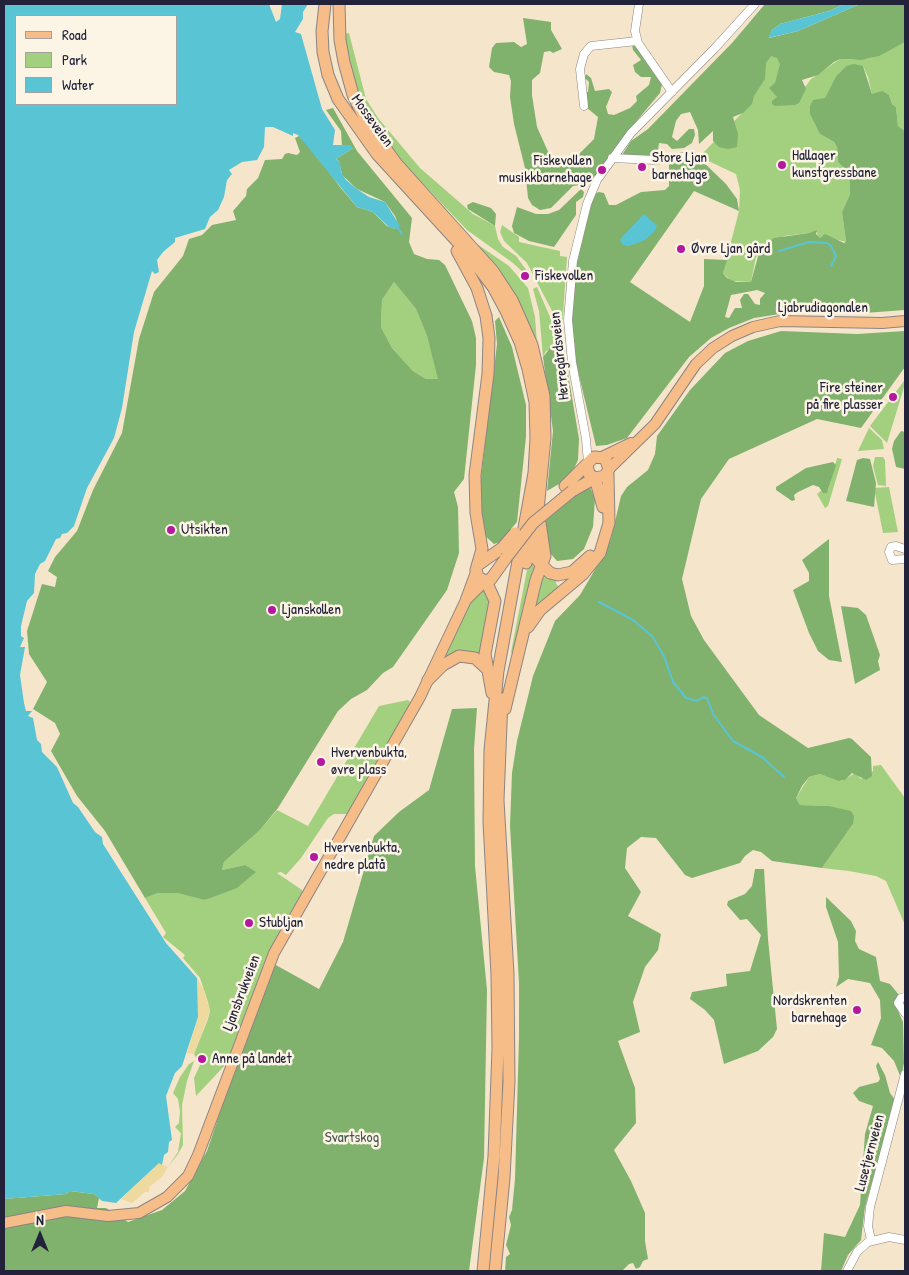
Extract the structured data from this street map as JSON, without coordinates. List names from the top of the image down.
{
  "streets": {
    "highway": ["Mosseveien"],
    "main road": ["Ljabrudiagonalen", "Ljansbrukveien"],
    "street": ["Herregårdsveien", "Lusetjernveien"]
  },
  "crossings": [
    ["Ljabrudiagonalen", "Herregårdsveien"]
  ],
  "parks": ["Svartskog"],
  "places": [
    "Hallager kunstgressbane",
    "Store Ljan barnehage",
    "Fiskevollen musikkbarnehage",
    "Øvre Ljan gård",
    "Fiskevollen",
    "Fire steiner på fire plasser",
    "Utsikten",
    "Ljanskollen",
    "Hvervenbukta, øvre plass",
    "Hvervenbukta, nedre platå",
    "Stubljan",
    "Nordskrenten barnehage",
    "Anne på landet"
  ],
  "legend": ["Road", "Park", "Water"],
  "north": "top"
}
